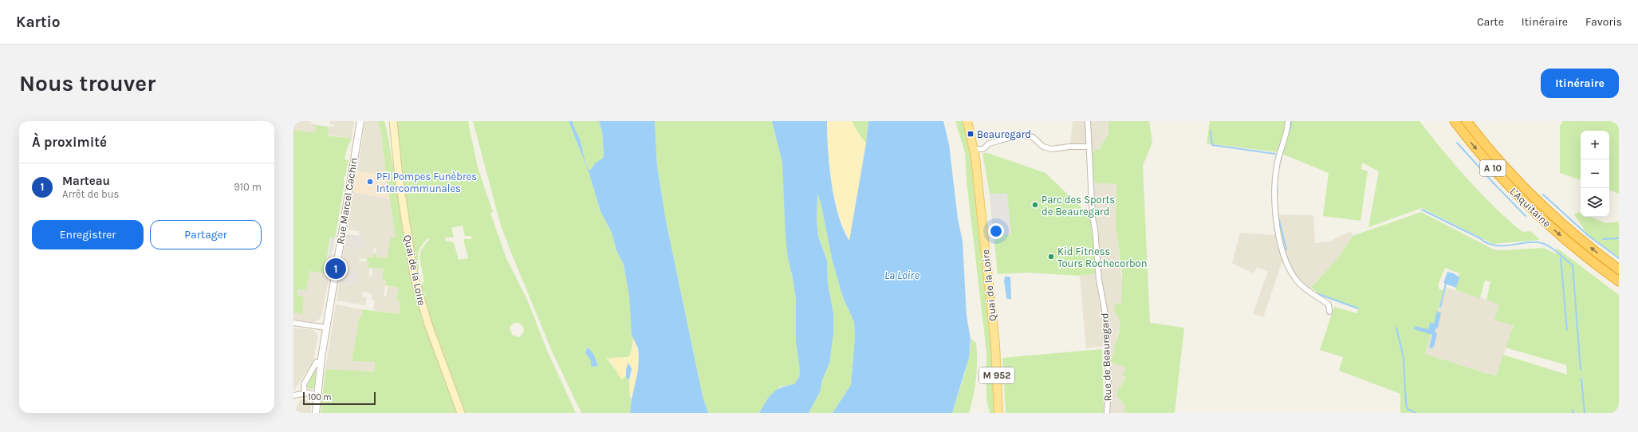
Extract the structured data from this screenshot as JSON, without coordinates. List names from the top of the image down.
{
  "streets": {
    "highway": ["A 10", "L'Aquitaine"],
    "main road": ["Quai de la Loire", "M 952"],
    "street": ["Rue Marcel Cachin", "Rue de Beauregard"]
  },
  "water": ["La Loire"],
  "places": {
    "transit": ["Beauregard"],
    "other": ["PFI Pompes Funèbres Intercommunales", "Parc des Sports de Beauregard", "Kid Fitness Tours Rochecorbon"]
  },
  "scale_bar": "100 m",
  "page": {
    "header": "Kartio",
    "nav": ["Carte", "Itinéraire", "Favoris"],
    "buttons": [
      "Itinéraire",
      ["Enregistrer", "Partager"]
    ],
    "title": "Nous trouver",
    "heading": "À proximité",
    "map_buttons": ["+", "−"],
    "list": [
      {
        "mark": "1",
        "name": "Marteau",
        "note": "Arrêt de bus",
        "value": "910 m"
      }
    ],
    "pins": "1",
    "scale": "100 m"
  }
}
